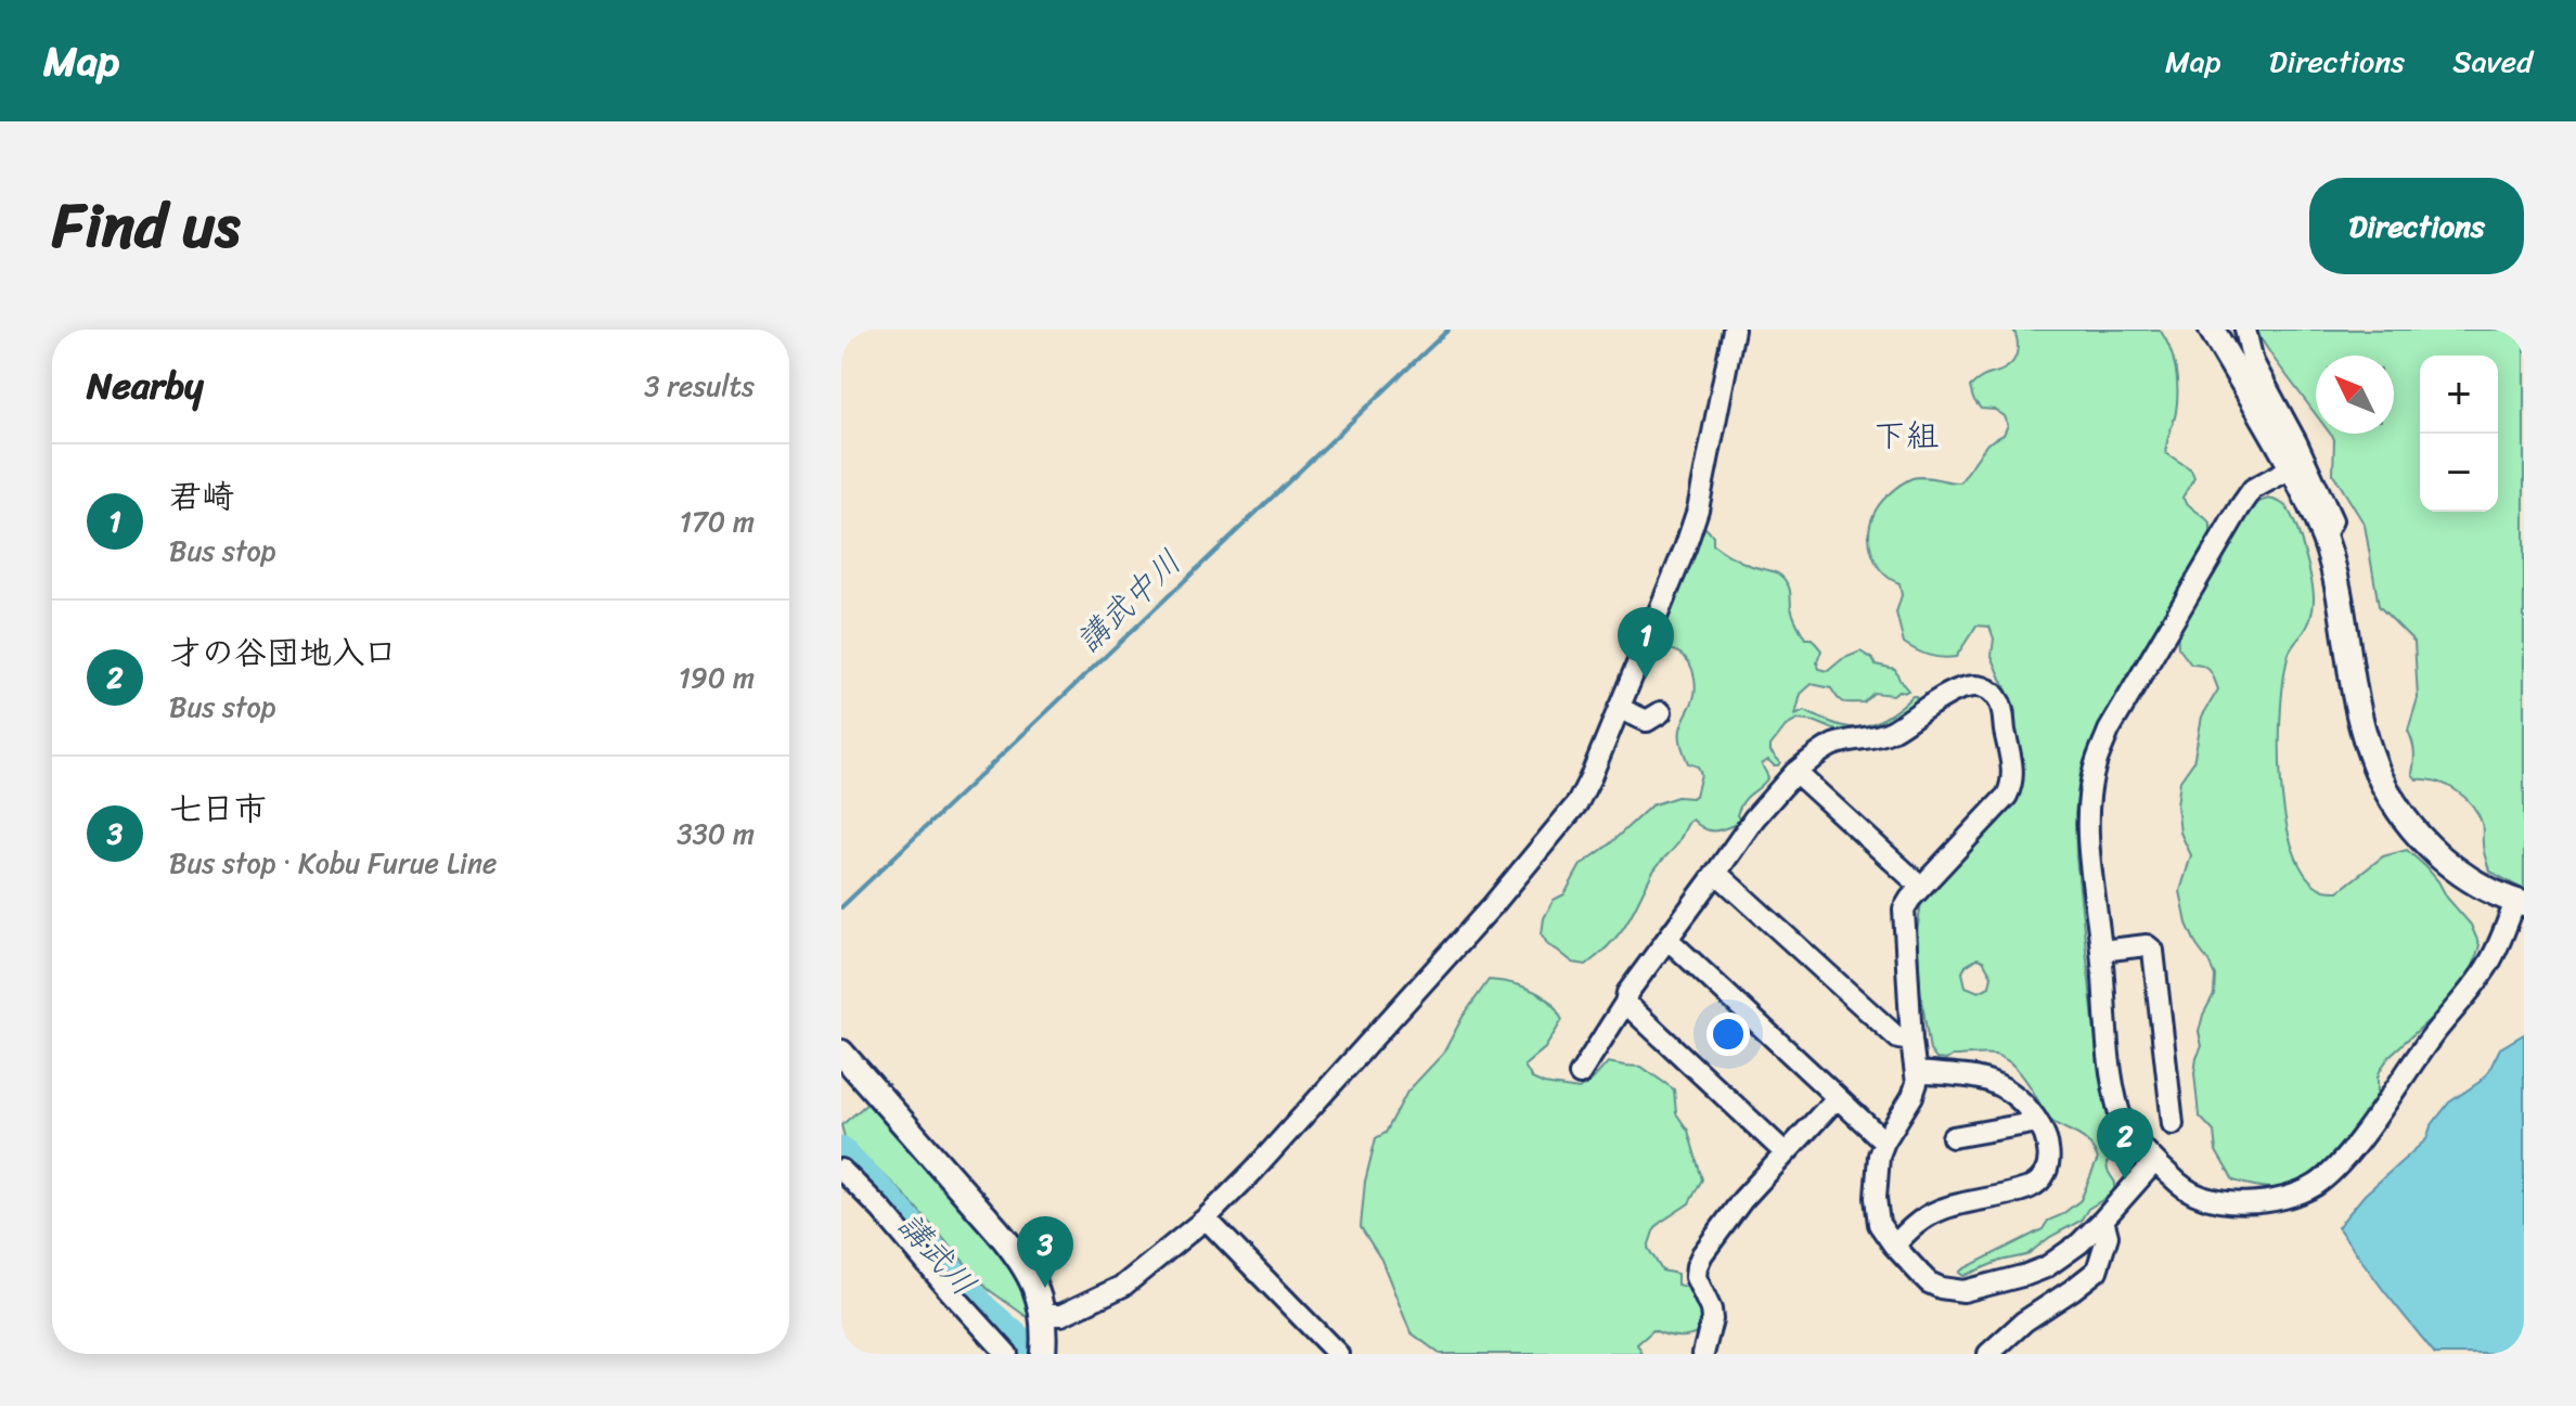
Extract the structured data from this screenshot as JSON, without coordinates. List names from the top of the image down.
{
  "districts": ["下組"],
  "water": ["講武中川", "講武川"],
  "north": "top left",
  "page": {
    "header": "Map",
    "nav": ["Map", "Directions", "Saved"],
    "title": "Find us",
    "buttons": "Directions",
    "heading": ["Nearby", "3 results"],
    "map_buttons": ["+", "−"],
    "list": [
      {
        "mark": "1",
        "name": "君崎",
        "note": "Bus stop",
        "value": "170 m"
      },
      {
        "mark": "2",
        "name": "才の谷団地入口",
        "note": "Bus stop",
        "value": "190 m"
      },
      {
        "mark": "3",
        "name": "七日市",
        "note": "Bus stop · Kobu Furue Line",
        "value": "330 m"
      }
    ],
    "pins": ["1", "2", "3"]
  }
}
